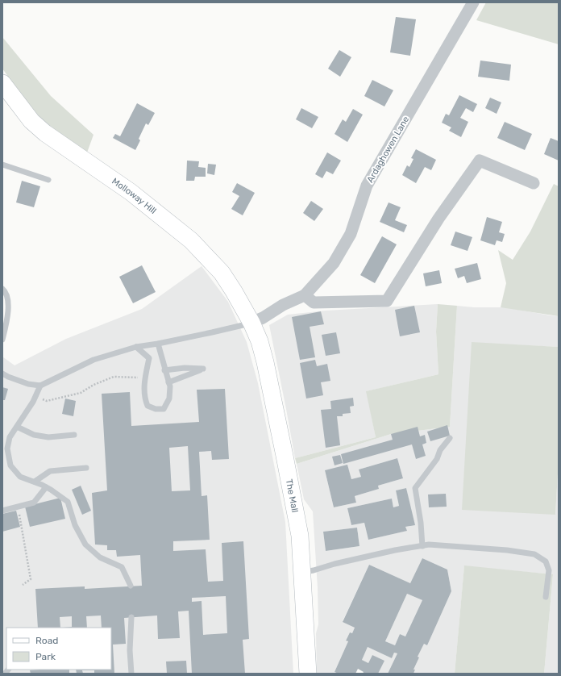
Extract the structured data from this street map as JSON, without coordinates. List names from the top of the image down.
{
  "streets": {
    "main road": ["Molloway Hill", "The Mall"],
    "street": ["Ardaghowen Lane"]
  },
  "crossings": [
    ["Ardaghowen Lane", "Molloway Hill"],
    ["Ardaghowen Lane", "The Mall"],
    ["Molloway Hill", "The Mall"]
  ],
  "legend": ["Road", "Park"]
}
